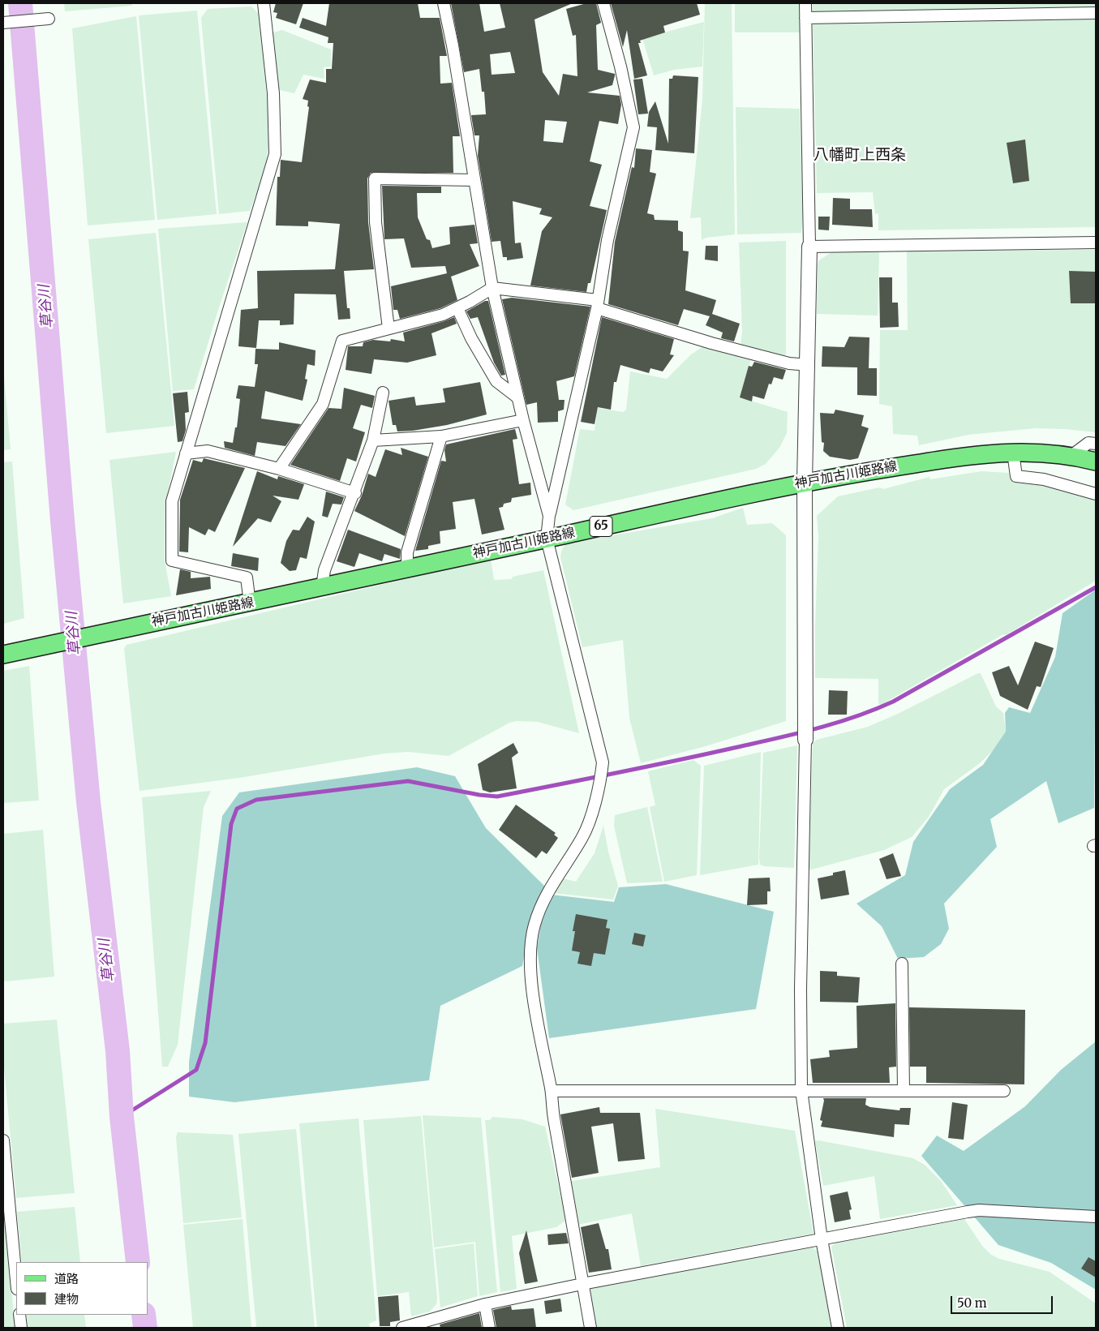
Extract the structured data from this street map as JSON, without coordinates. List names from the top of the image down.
{
  "streets": {
    "main road": ["神戸加古川姫路線", "65"]
  },
  "districts": ["八幡町上西条"],
  "water": ["草谷川"],
  "legend": ["道路", "建物"],
  "scale_bar": "50 m"
}
